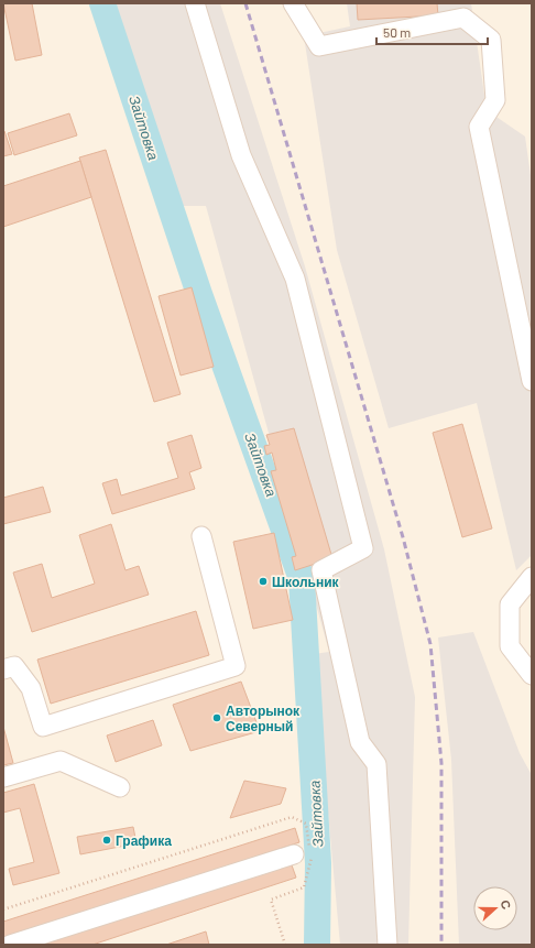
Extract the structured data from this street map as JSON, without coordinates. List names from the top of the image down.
{
  "water": ["Зайтовка"],
  "places": ["Школьник", "Авторынок Северный", "Графика"],
  "scale_bar": "50 m",
  "north": "right"
}
